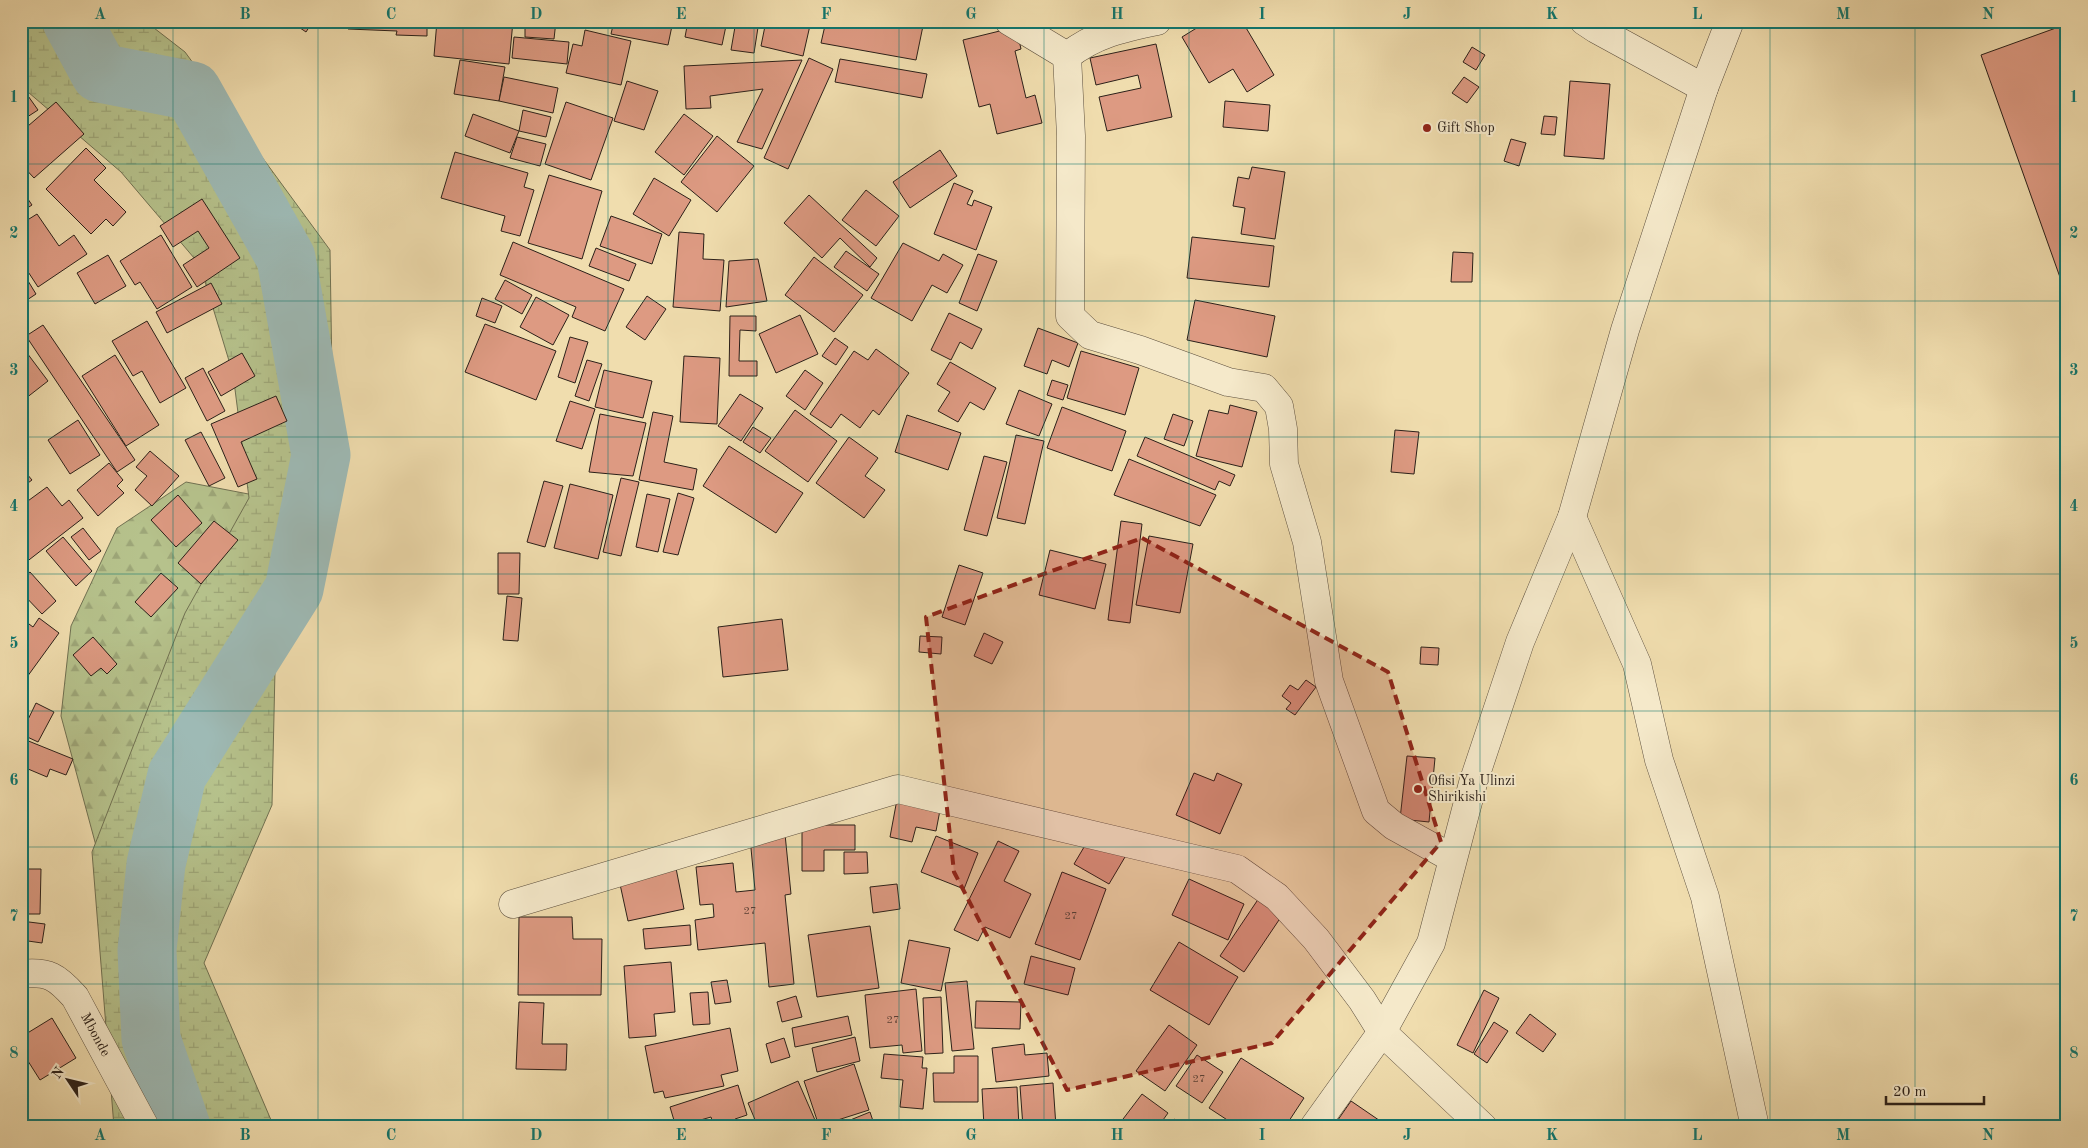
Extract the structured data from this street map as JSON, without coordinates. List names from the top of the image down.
{
  "streets": {
    "street": ["Mbonde"]
  },
  "places": ["Gift Shop", "Ofisi Ya Ulinzi Shirikishi"],
  "house_numbers": [
    "27",
    "27",
    "27",
    "27"
  ],
  "scale_bar": "20 m",
  "north": "top left",
  "grid": {
    "columns": [
      "A",
      "B",
      "C",
      "D",
      "E",
      "F",
      "G",
      "H",
      "I",
      "J",
      "K",
      "L",
      "M",
      "N"
    ],
    "rows": [
      "1",
      "2",
      "3",
      "4",
      "5",
      "6",
      "7",
      "8"
    ]
  }
}
